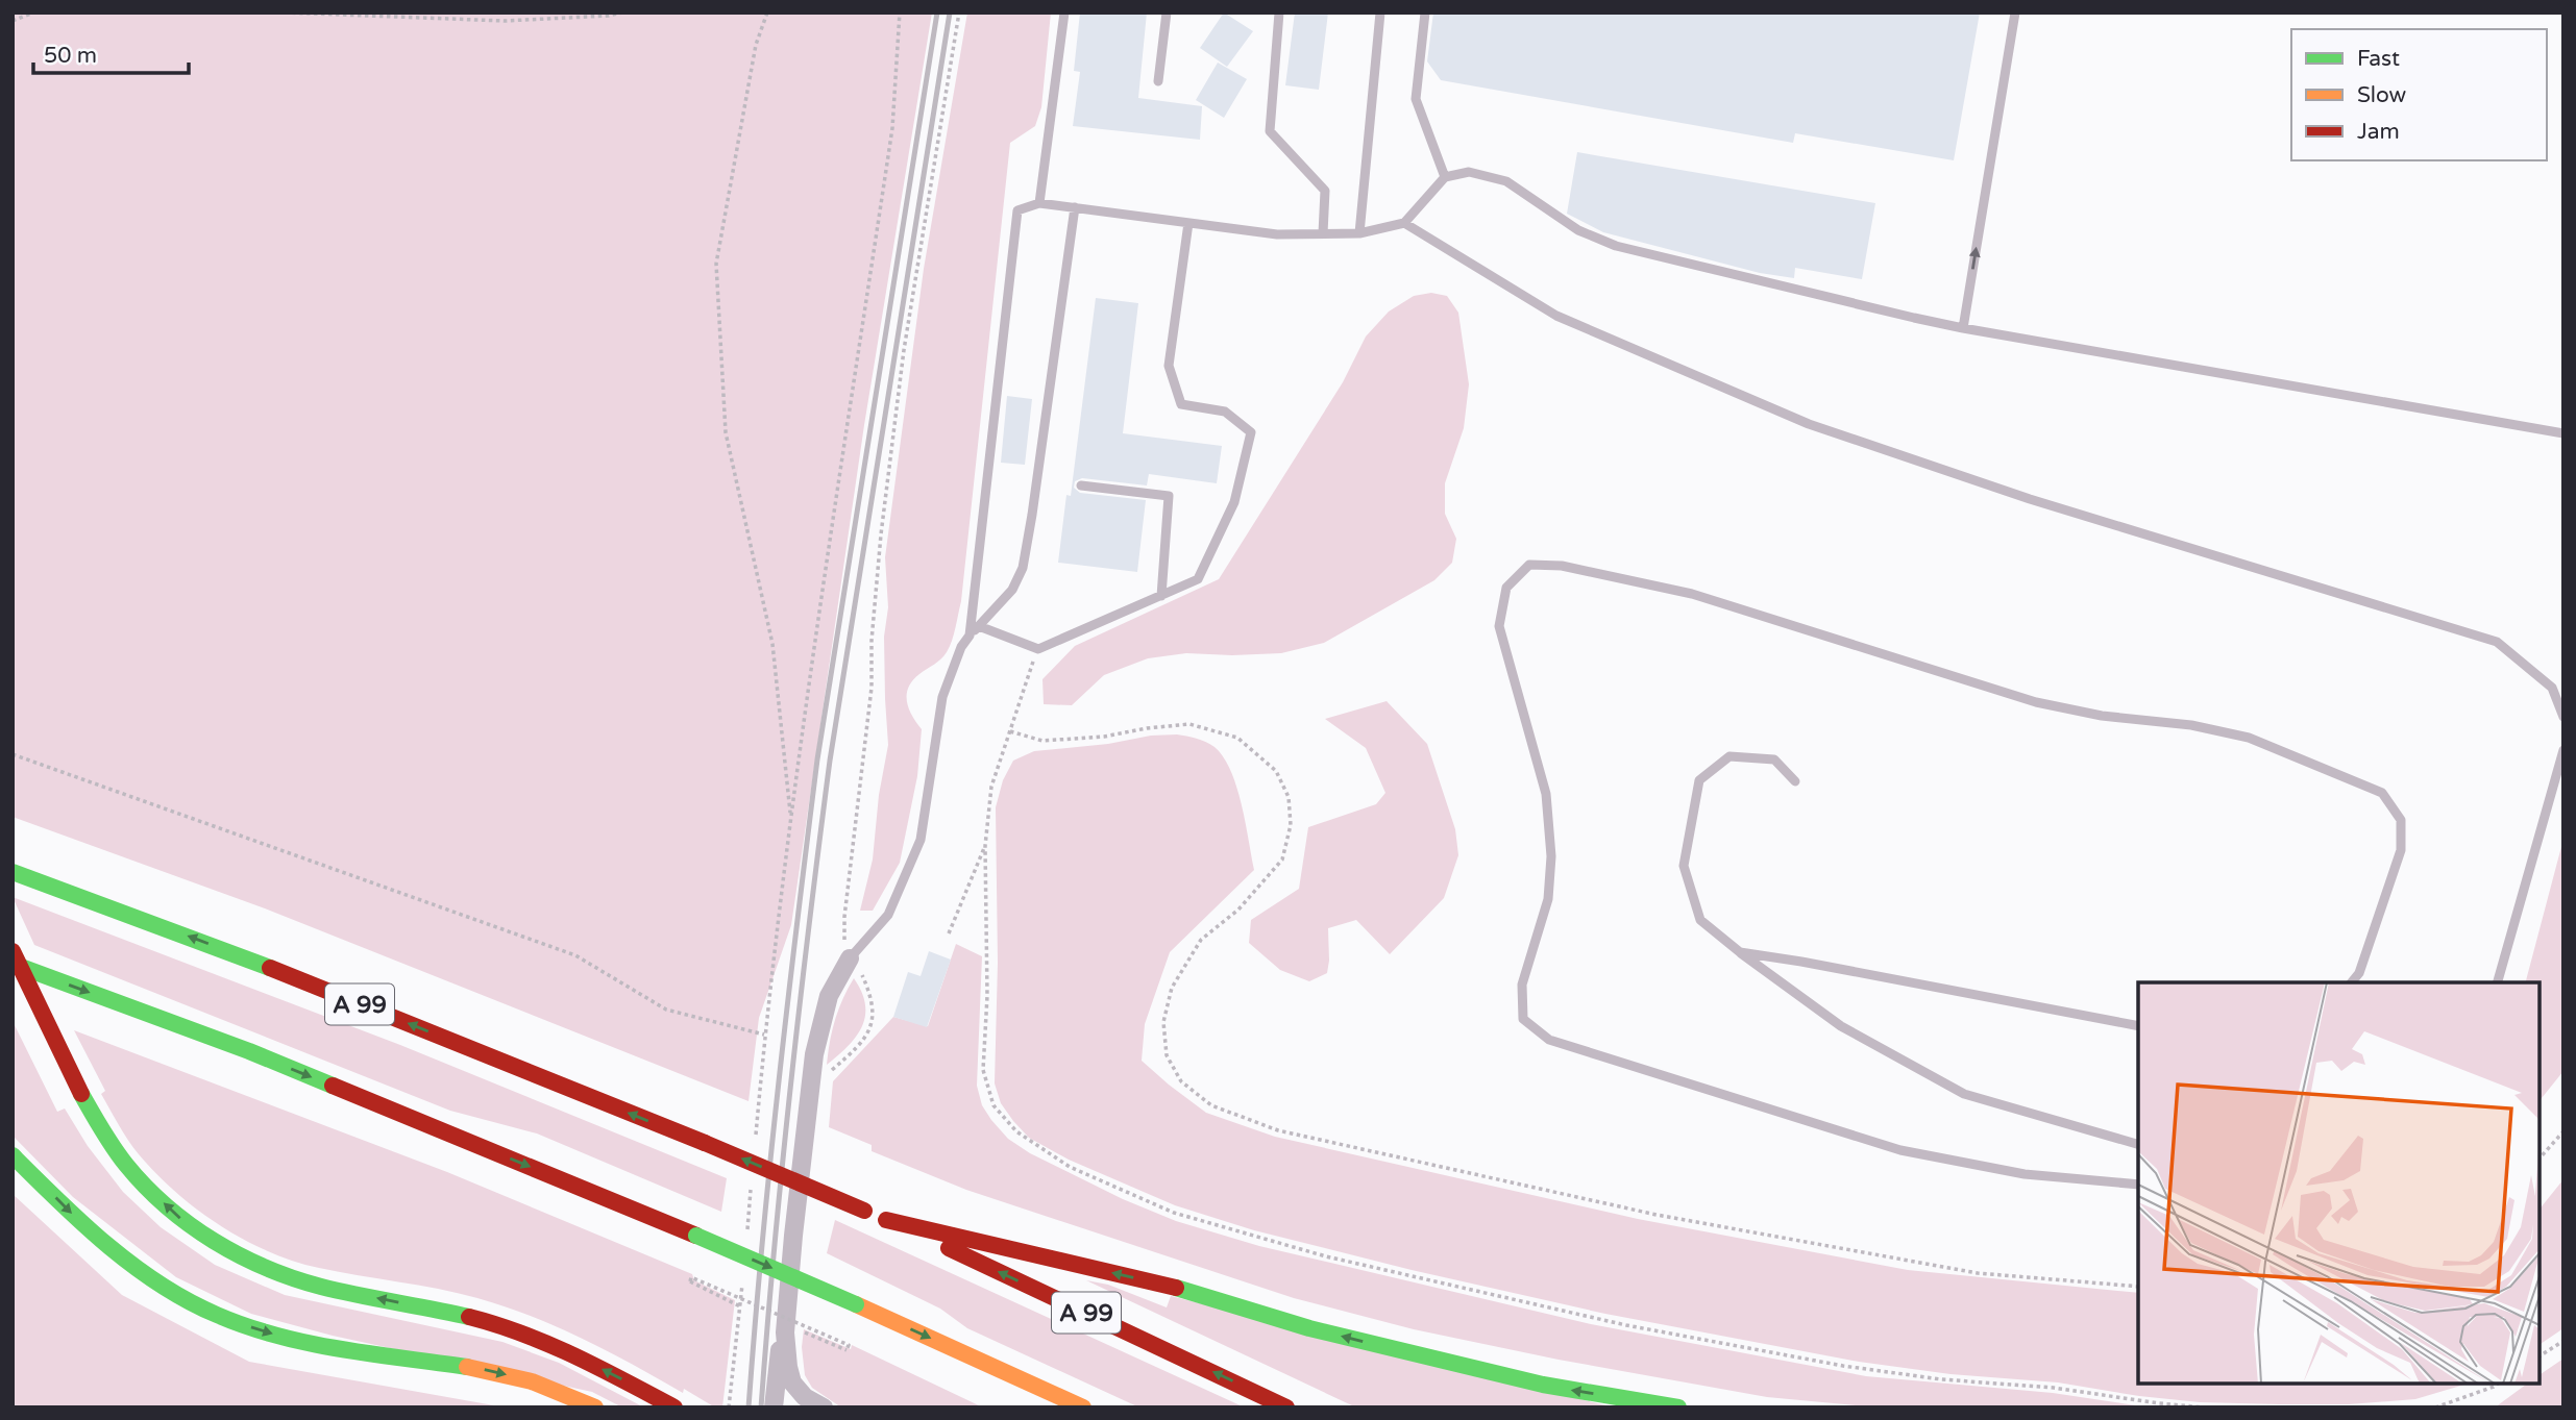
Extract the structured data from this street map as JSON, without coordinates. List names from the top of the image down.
{
  "streets": {
    "highway": ["A 99"]
  },
  "legend": ["Fast", "Slow", "Jam"],
  "scale_bar": "50 m"
}
